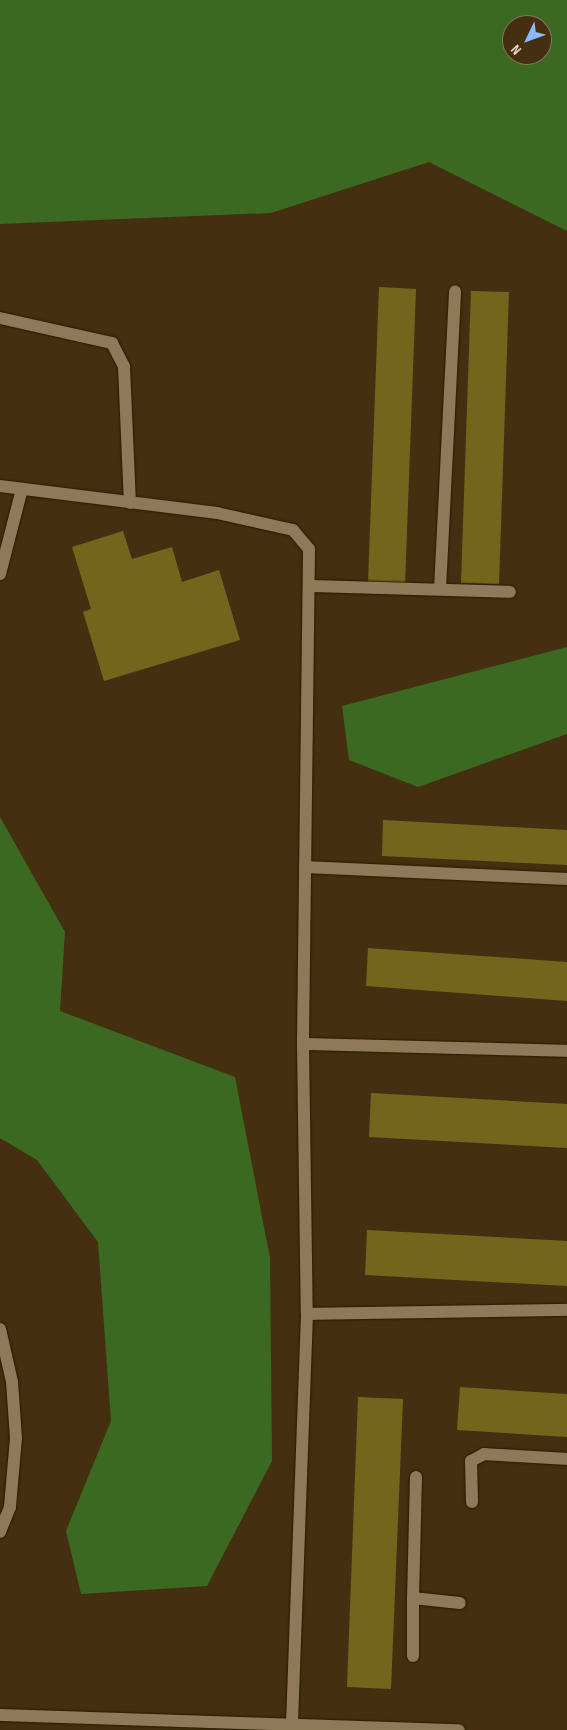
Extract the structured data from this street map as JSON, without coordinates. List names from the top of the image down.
{
  "north": "bottom left"
}
